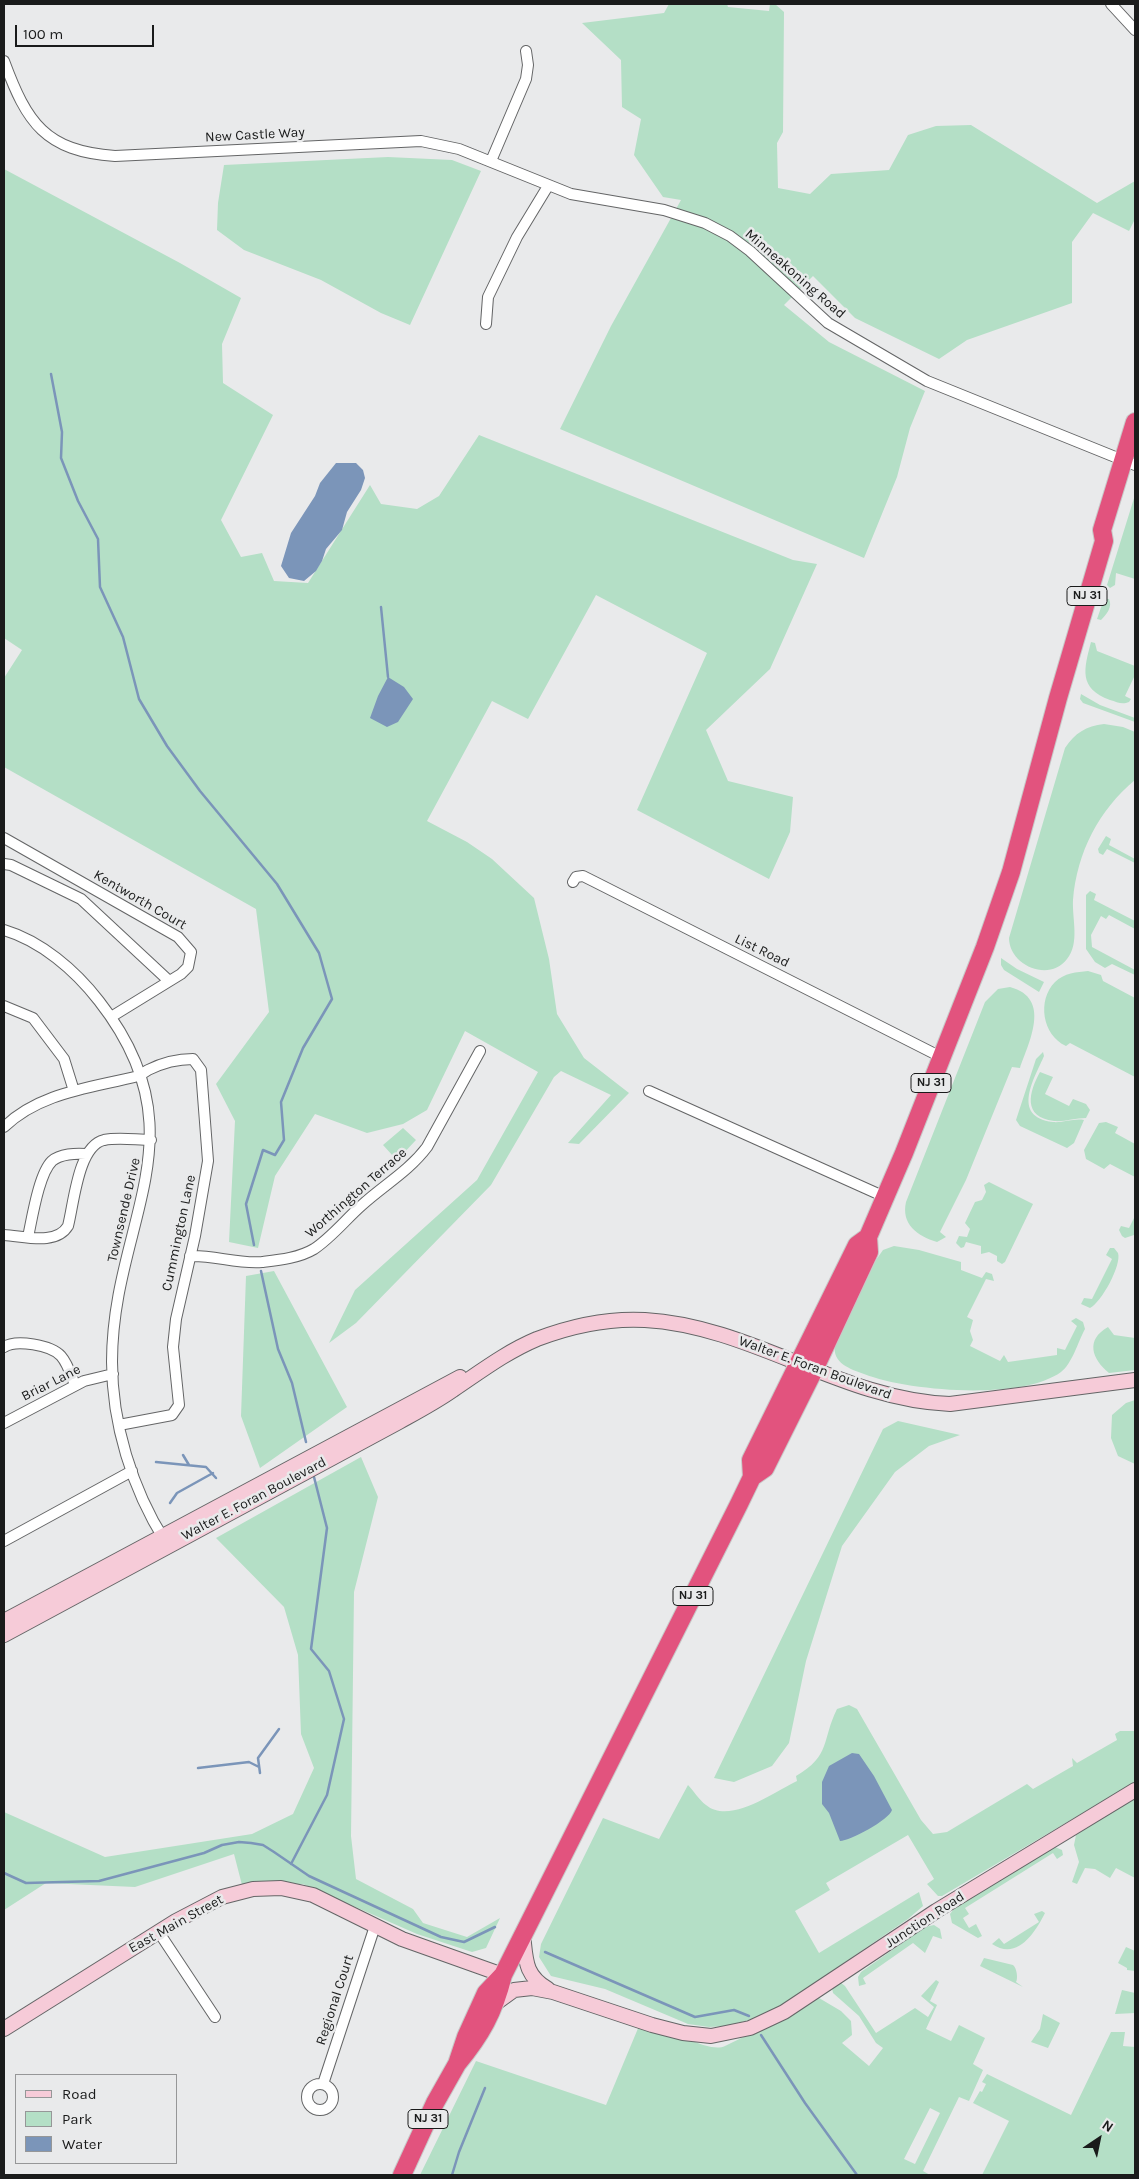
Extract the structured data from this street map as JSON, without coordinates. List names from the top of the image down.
{
  "streets": {
    "highway": ["NJ 31"],
    "street": [
      "New Castle Way",
      "Minneakoning Road",
      "Kentworth Court",
      "List Road",
      "Worthington Terrace",
      "Townsende Drive",
      "Cummington Lane",
      "Walter E. Foran Boulevard",
      "Briar Lane",
      "Junction Road",
      "East Main Street",
      "Regional Court"
    ]
  },
  "crossings": [
    ["New Castle Way", "Minneakoning Road"],
    ["Minneakoning Road", "NJ 31"],
    ["NJ 31", "List Road"],
    ["NJ 31", "Walter E. Foran Boulevard"],
    ["NJ 31", "East Main Street"],
    ["Kentworth Court", "Townsende Drive"],
    ["Worthington Terrace", "Cummington Lane"],
    ["Townsende Drive", "Cummington Lane"],
    ["Townsende Drive", "Walter E. Foran Boulevard"],
    ["Townsende Drive", "Briar Lane"],
    ["East Main Street", "Regional Court"]
  ],
  "legend": ["Road", "Park", "Water"],
  "scale_bar": "100 m",
  "north": "top right"
}
